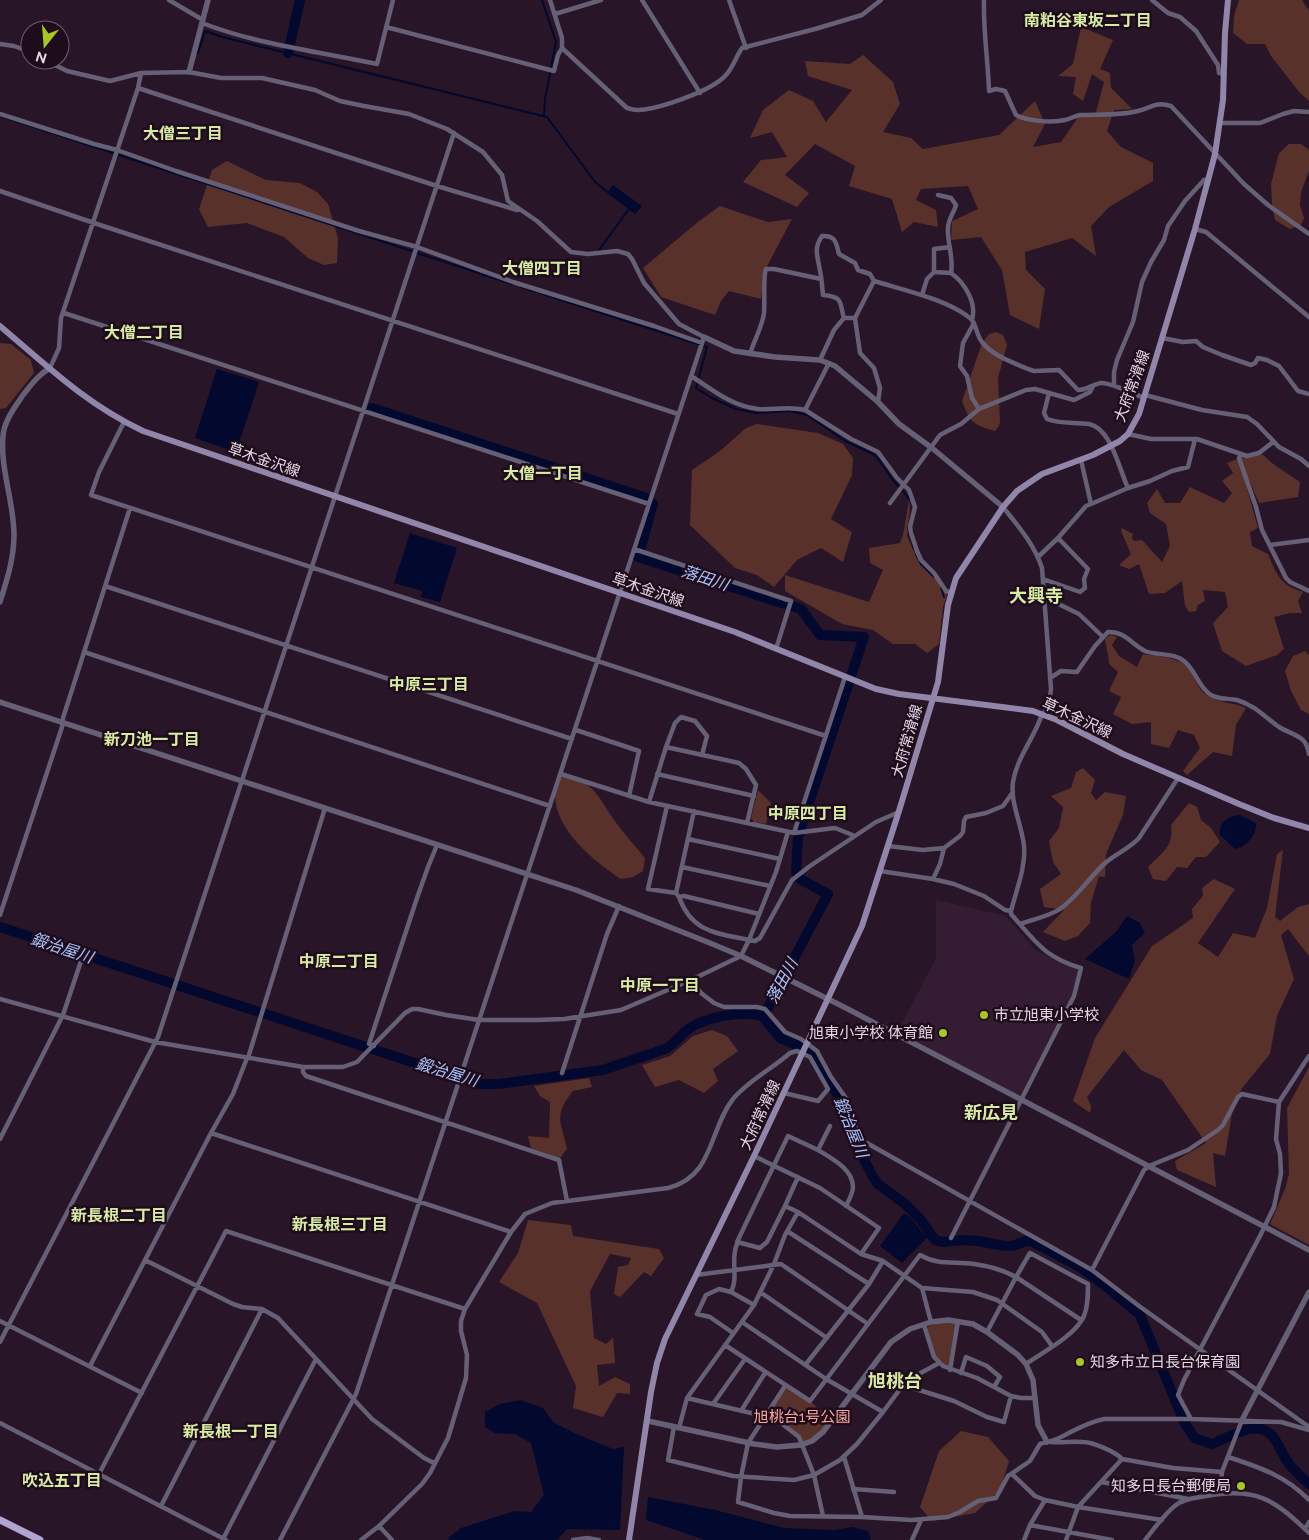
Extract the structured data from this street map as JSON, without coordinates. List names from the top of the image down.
{
  "streets": {
    "main road": ["大府常滑線", "草木金沢線"]
  },
  "crossings": [
    ["大府常滑線", "草木金沢線"]
  ],
  "districts": [
    "南粕谷東坂二丁目",
    "大僧三丁目",
    "大僧四丁目",
    "大僧二丁目",
    "大僧一丁目",
    "大興寺",
    "中原三丁目",
    "新刀池一丁目",
    "中原四丁目",
    "中原二丁目",
    "中原一丁目",
    "新広見",
    "新長根二丁目",
    "新長根三丁目",
    "旭桃台",
    "新長根一丁目",
    "吹込五丁目"
  ],
  "water": ["落田川", "鍛治屋川"],
  "parks": ["旭桃台1号公園"],
  "places": [
    "市立旭東小学校",
    "旭東小学校 体育館",
    "知多市立日長台保育園",
    "知多日長台郵便局"
  ],
  "north": "bottom"
}
